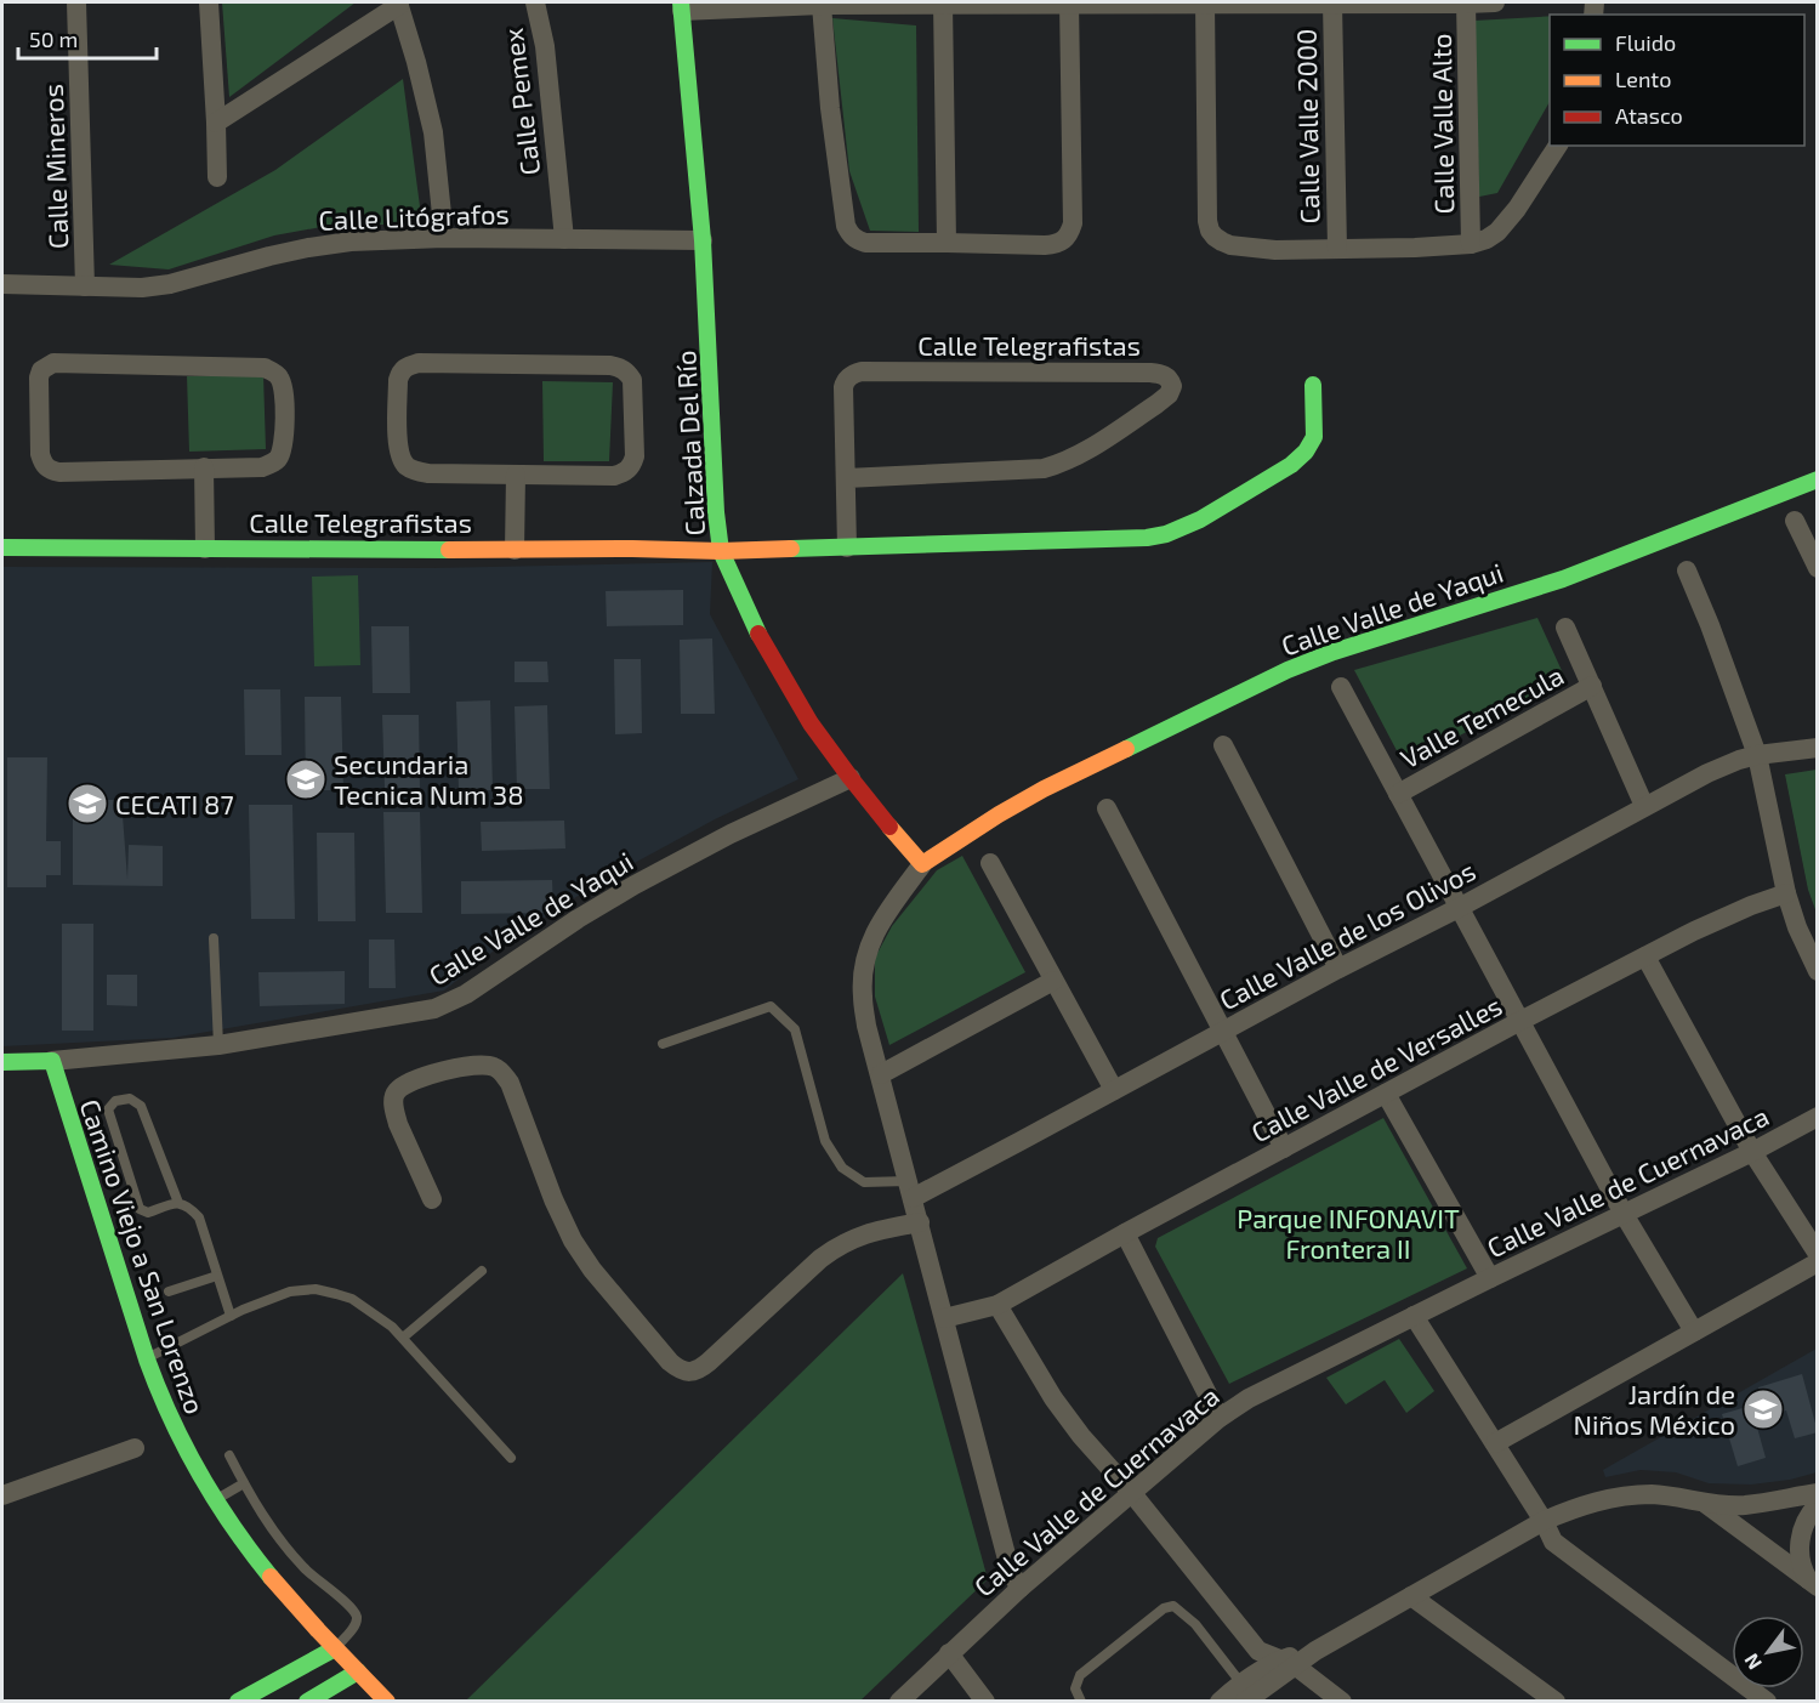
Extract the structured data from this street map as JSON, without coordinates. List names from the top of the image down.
{
  "streets": {
    "street": [
      "Calle Pemex",
      "Calle Valle Alto",
      "Calle Valle 2000",
      "Calle Mineros",
      "Calle Litógrafos",
      "Calle Telegrafistas",
      "Calzada Del Río",
      "Calle Valle de Yaqui",
      "Valle Temecula",
      "Calle Valle de los Olivos",
      "Calle Valle de Versalles",
      "Calle Valle de Cuernavaca",
      "Camino Viejo a San Lorenzo"
    ]
  },
  "crossings": [
    ["Calle Pemex", "Calle Litógrafos"],
    ["Calle Mineros", "Calle Litógrafos"],
    ["Calle Litógrafos", "Calzada Del Río"],
    ["Calle Telegrafistas", "Calzada Del Río"],
    ["Calzada Del Río", "Calle Valle de Yaqui"],
    ["Calle Valle de Yaqui", "Camino Viejo a San Lorenzo"]
  ],
  "parks": ["Parque INFONAVIT Frontera II"],
  "places": {
    "school or university": ["Secundaria Tecnica Num 38", "CECATI 87", "Jardín de Niños México"]
  },
  "legend": ["Fluido", "Lento", "Atasco"],
  "scale_bar": "50 m",
  "north": "bottom left"
}
